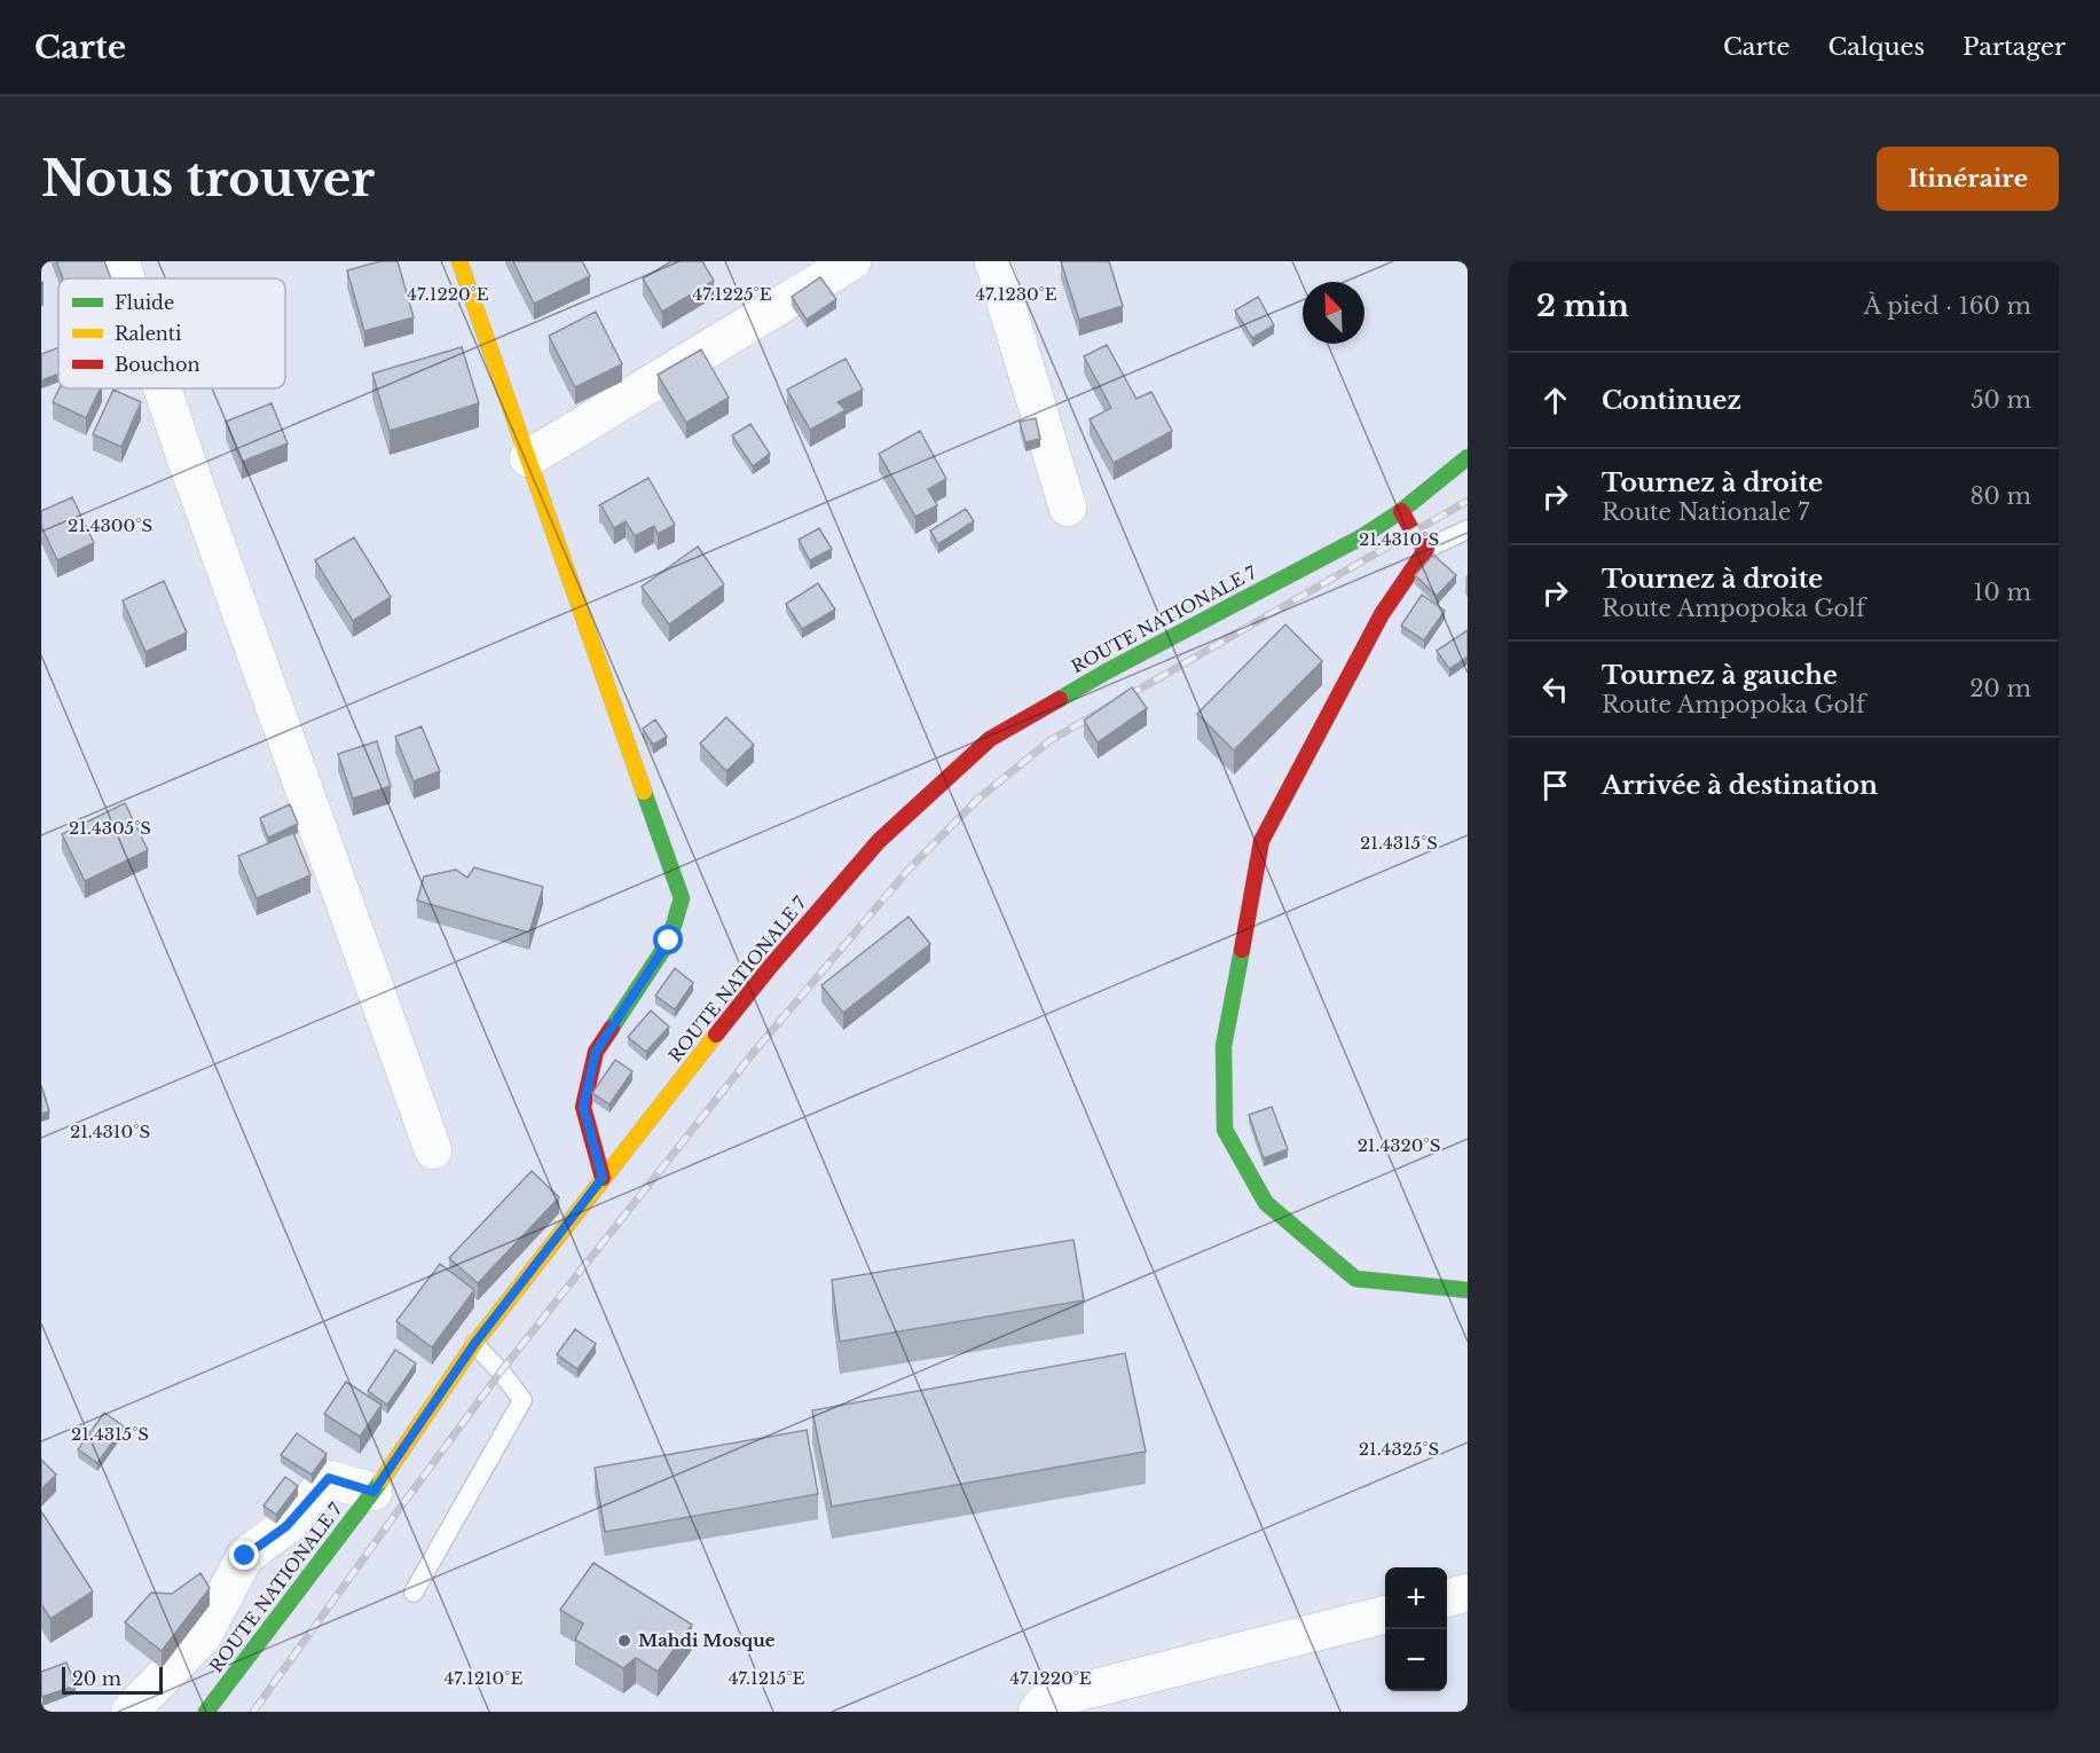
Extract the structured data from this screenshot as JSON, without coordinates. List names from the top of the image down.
{
  "streets": {
    "street": ["ROUTE NATIONALE 7"]
  },
  "places": ["Mahdi Mosque"],
  "legend": ["Fluide", "Ralenti", "Bouchon"],
  "scale_bar": "20 m",
  "north": "top left",
  "page": {
    "header": "Carte",
    "nav": ["Carte", "Calques", "Partager"],
    "buttons": "Itinéraire",
    "title": "Nous trouver",
    "heading": ["2 min", "À pied · 160 m"],
    "list": [
      ["Continuez", "50 m"],
      ["Tournez à droite", "Route Nationale 7", "80 m"],
      ["Tournez à droite", "Route Ampopoka Golf", "10 m"],
      ["Tournez à gauche", "Route Ampopoka Golf", "20 m"],
      "Arrivée à destination"
    ],
    "map_buttons": ["+", "−"],
    "scale": "20 m"
  },
  "coordinates": [
    "47.1220°E",
    "47.1225°E",
    "47.1230°E",
    "21.4300°S",
    "21.4310°S",
    "21.4305°S",
    "21.4315°S",
    "21.4320°S",
    "21.4325°S",
    "47.1210°E",
    "47.1215°E"
  ]
}
